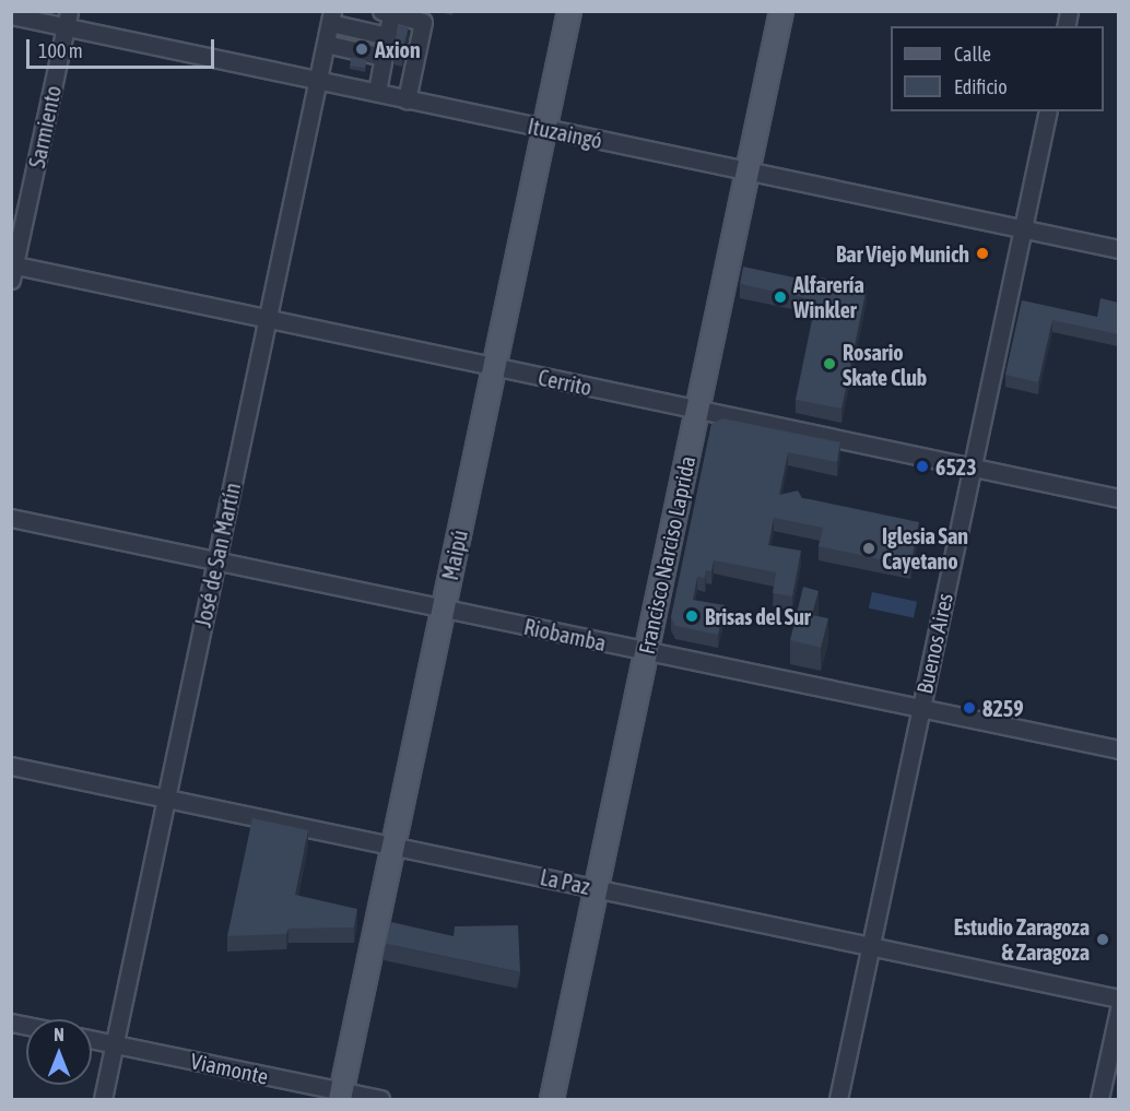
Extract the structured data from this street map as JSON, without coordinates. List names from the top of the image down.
{
  "streets": {
    "main road": ["Maipú", "Francisco Narciso Laprida"],
    "street": [
      "Sarmiento",
      "Ituzaingó",
      "Cerrito",
      "José de San Martín",
      "Riobamba",
      "Buenos Aires",
      "La Paz",
      "Viamonte"
    ]
  },
  "crossings": [
    ["Sarmiento", "Ituzaingó"],
    ["Sarmiento", "Cerrito"],
    ["Ituzaingó", "José de San Martín"],
    ["Ituzaingó", "Maipú"],
    ["Ituzaingó", "Francisco Narciso Laprida"],
    ["Ituzaingó", "Buenos Aires"],
    ["Cerrito", "José de San Martín"],
    ["Cerrito", "Maipú"],
    ["Cerrito", "Francisco Narciso Laprida"],
    ["Cerrito", "Buenos Aires"],
    ["José de San Martín", "Riobamba"],
    ["José de San Martín", "La Paz"],
    ["José de San Martín", "Viamonte"],
    ["Maipú", "Riobamba"],
    ["Maipú", "La Paz"],
    ["Maipú", "Viamonte"],
    ["Francisco Narciso Laprida", "Riobamba"],
    ["Francisco Narciso Laprida", "La Paz"],
    ["Riobamba", "Buenos Aires"],
    ["Buenos Aires", "La Paz"]
  ],
  "places": [
    "Axion",
    "Bar Viejo Munich",
    "Alfarería Winkler",
    "Rosario Skate Club",
    "6523",
    "Iglesia San Cayetano",
    "Brisas del Sur",
    "8259",
    "Estudio Zaragoza & Zaragoza"
  ],
  "legend": ["Calle", "Edificio"],
  "scale_bar": "100 m",
  "north": "top"
}
